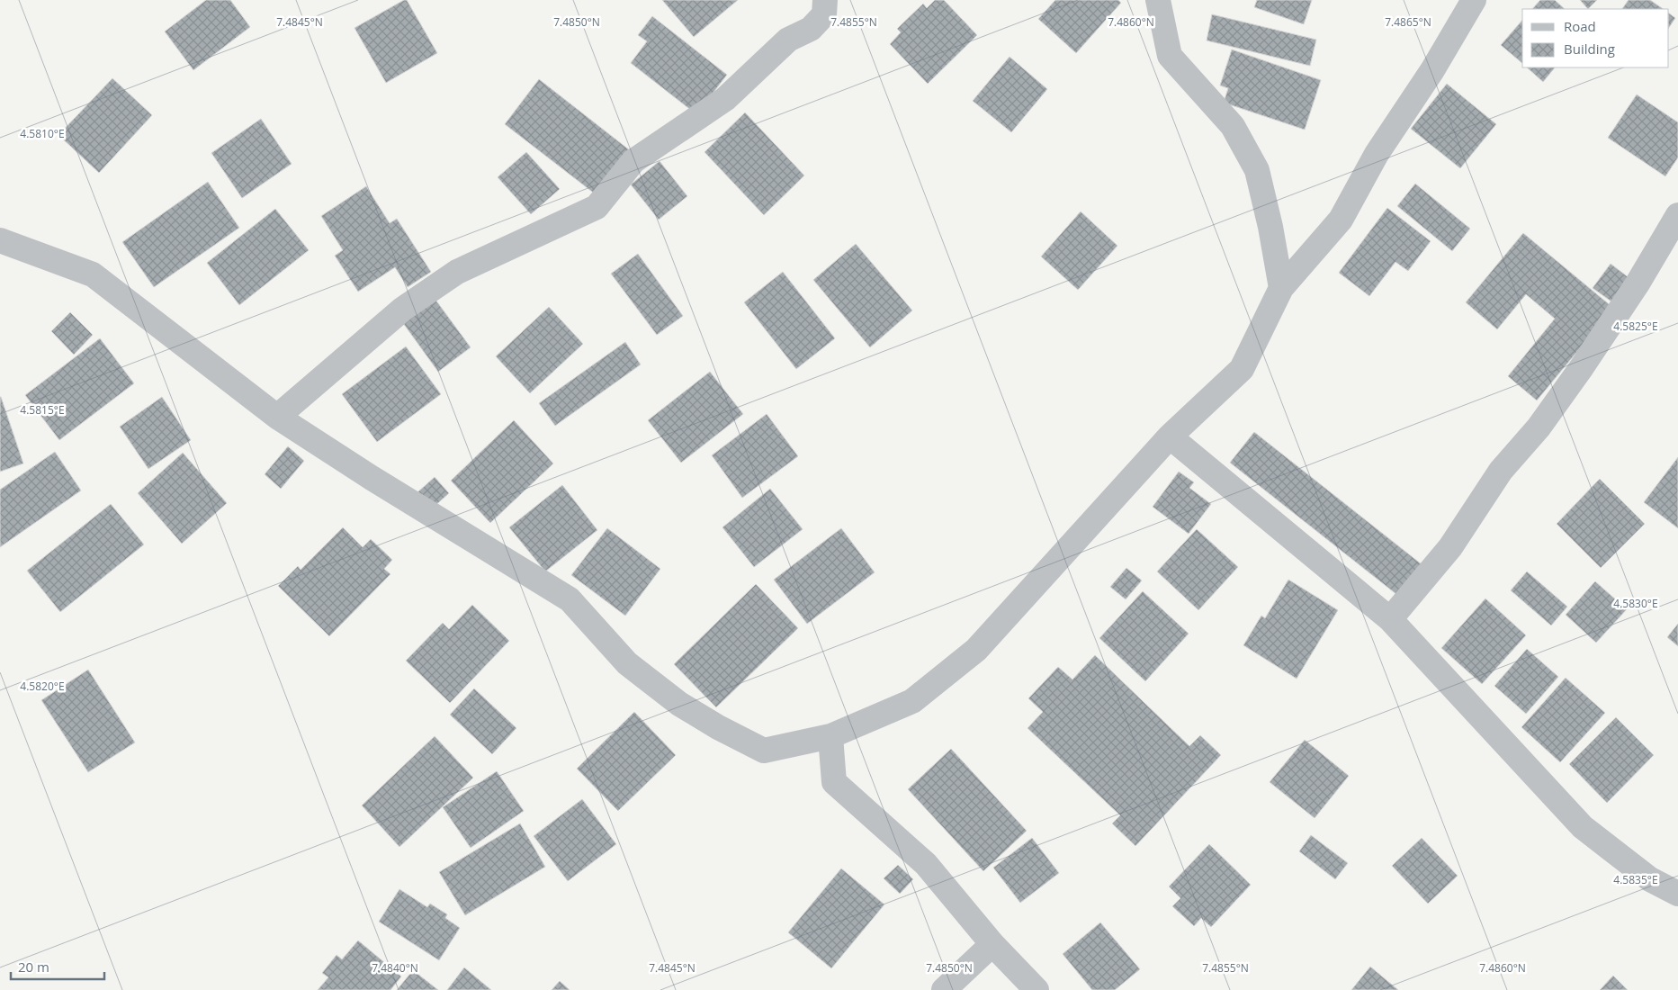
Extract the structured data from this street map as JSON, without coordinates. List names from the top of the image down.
{
  "legend": ["Road", "Building"],
  "scale_bar": "20 m",
  "coordinates": [
    "7.4845°N",
    "7.4850°N",
    "7.4855°N",
    "7.4860°N",
    "7.4865°N",
    "4.5810°E",
    "4.5825°E",
    "4.5815°E",
    "4.5830°E",
    "4.5820°E",
    "4.5835°E",
    "7.4840°N"
  ]
}
